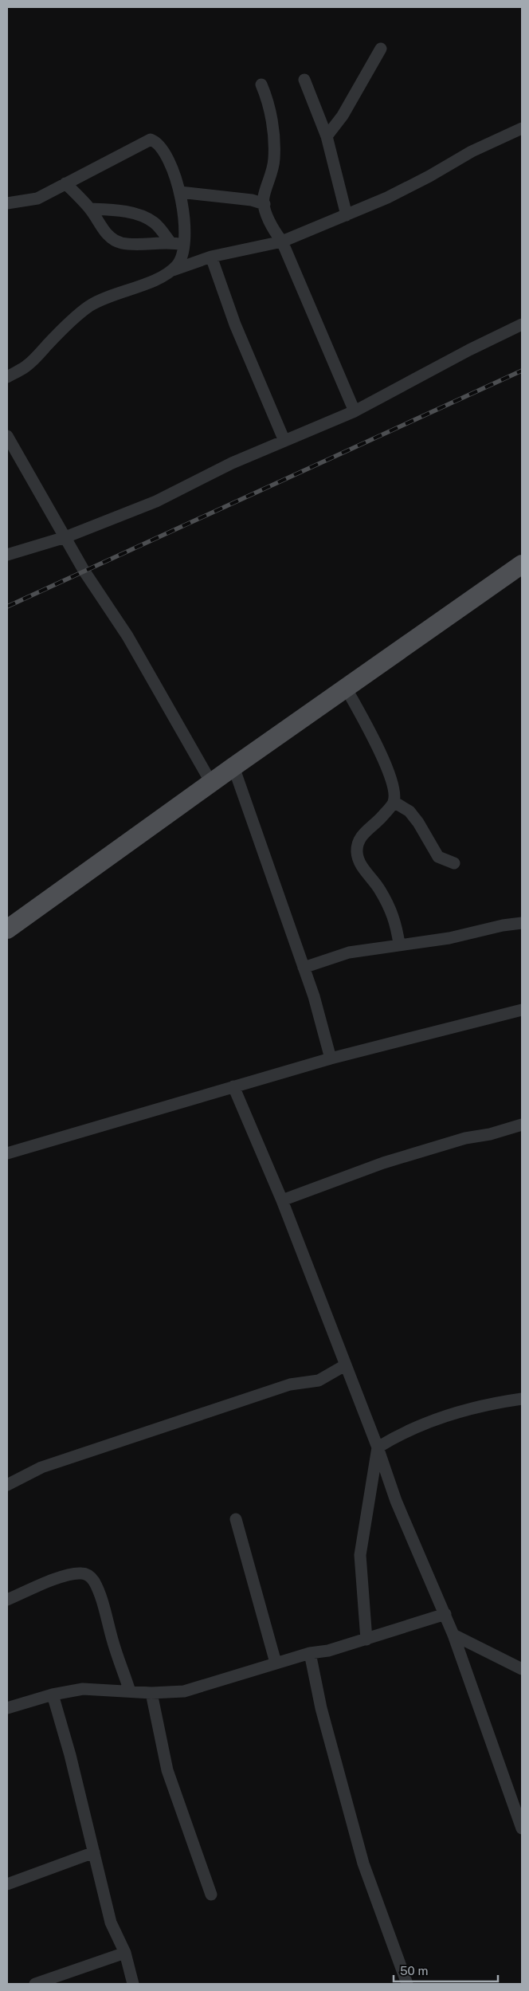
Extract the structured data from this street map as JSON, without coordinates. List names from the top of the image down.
{
  "scale_bar": "50 m"
}
